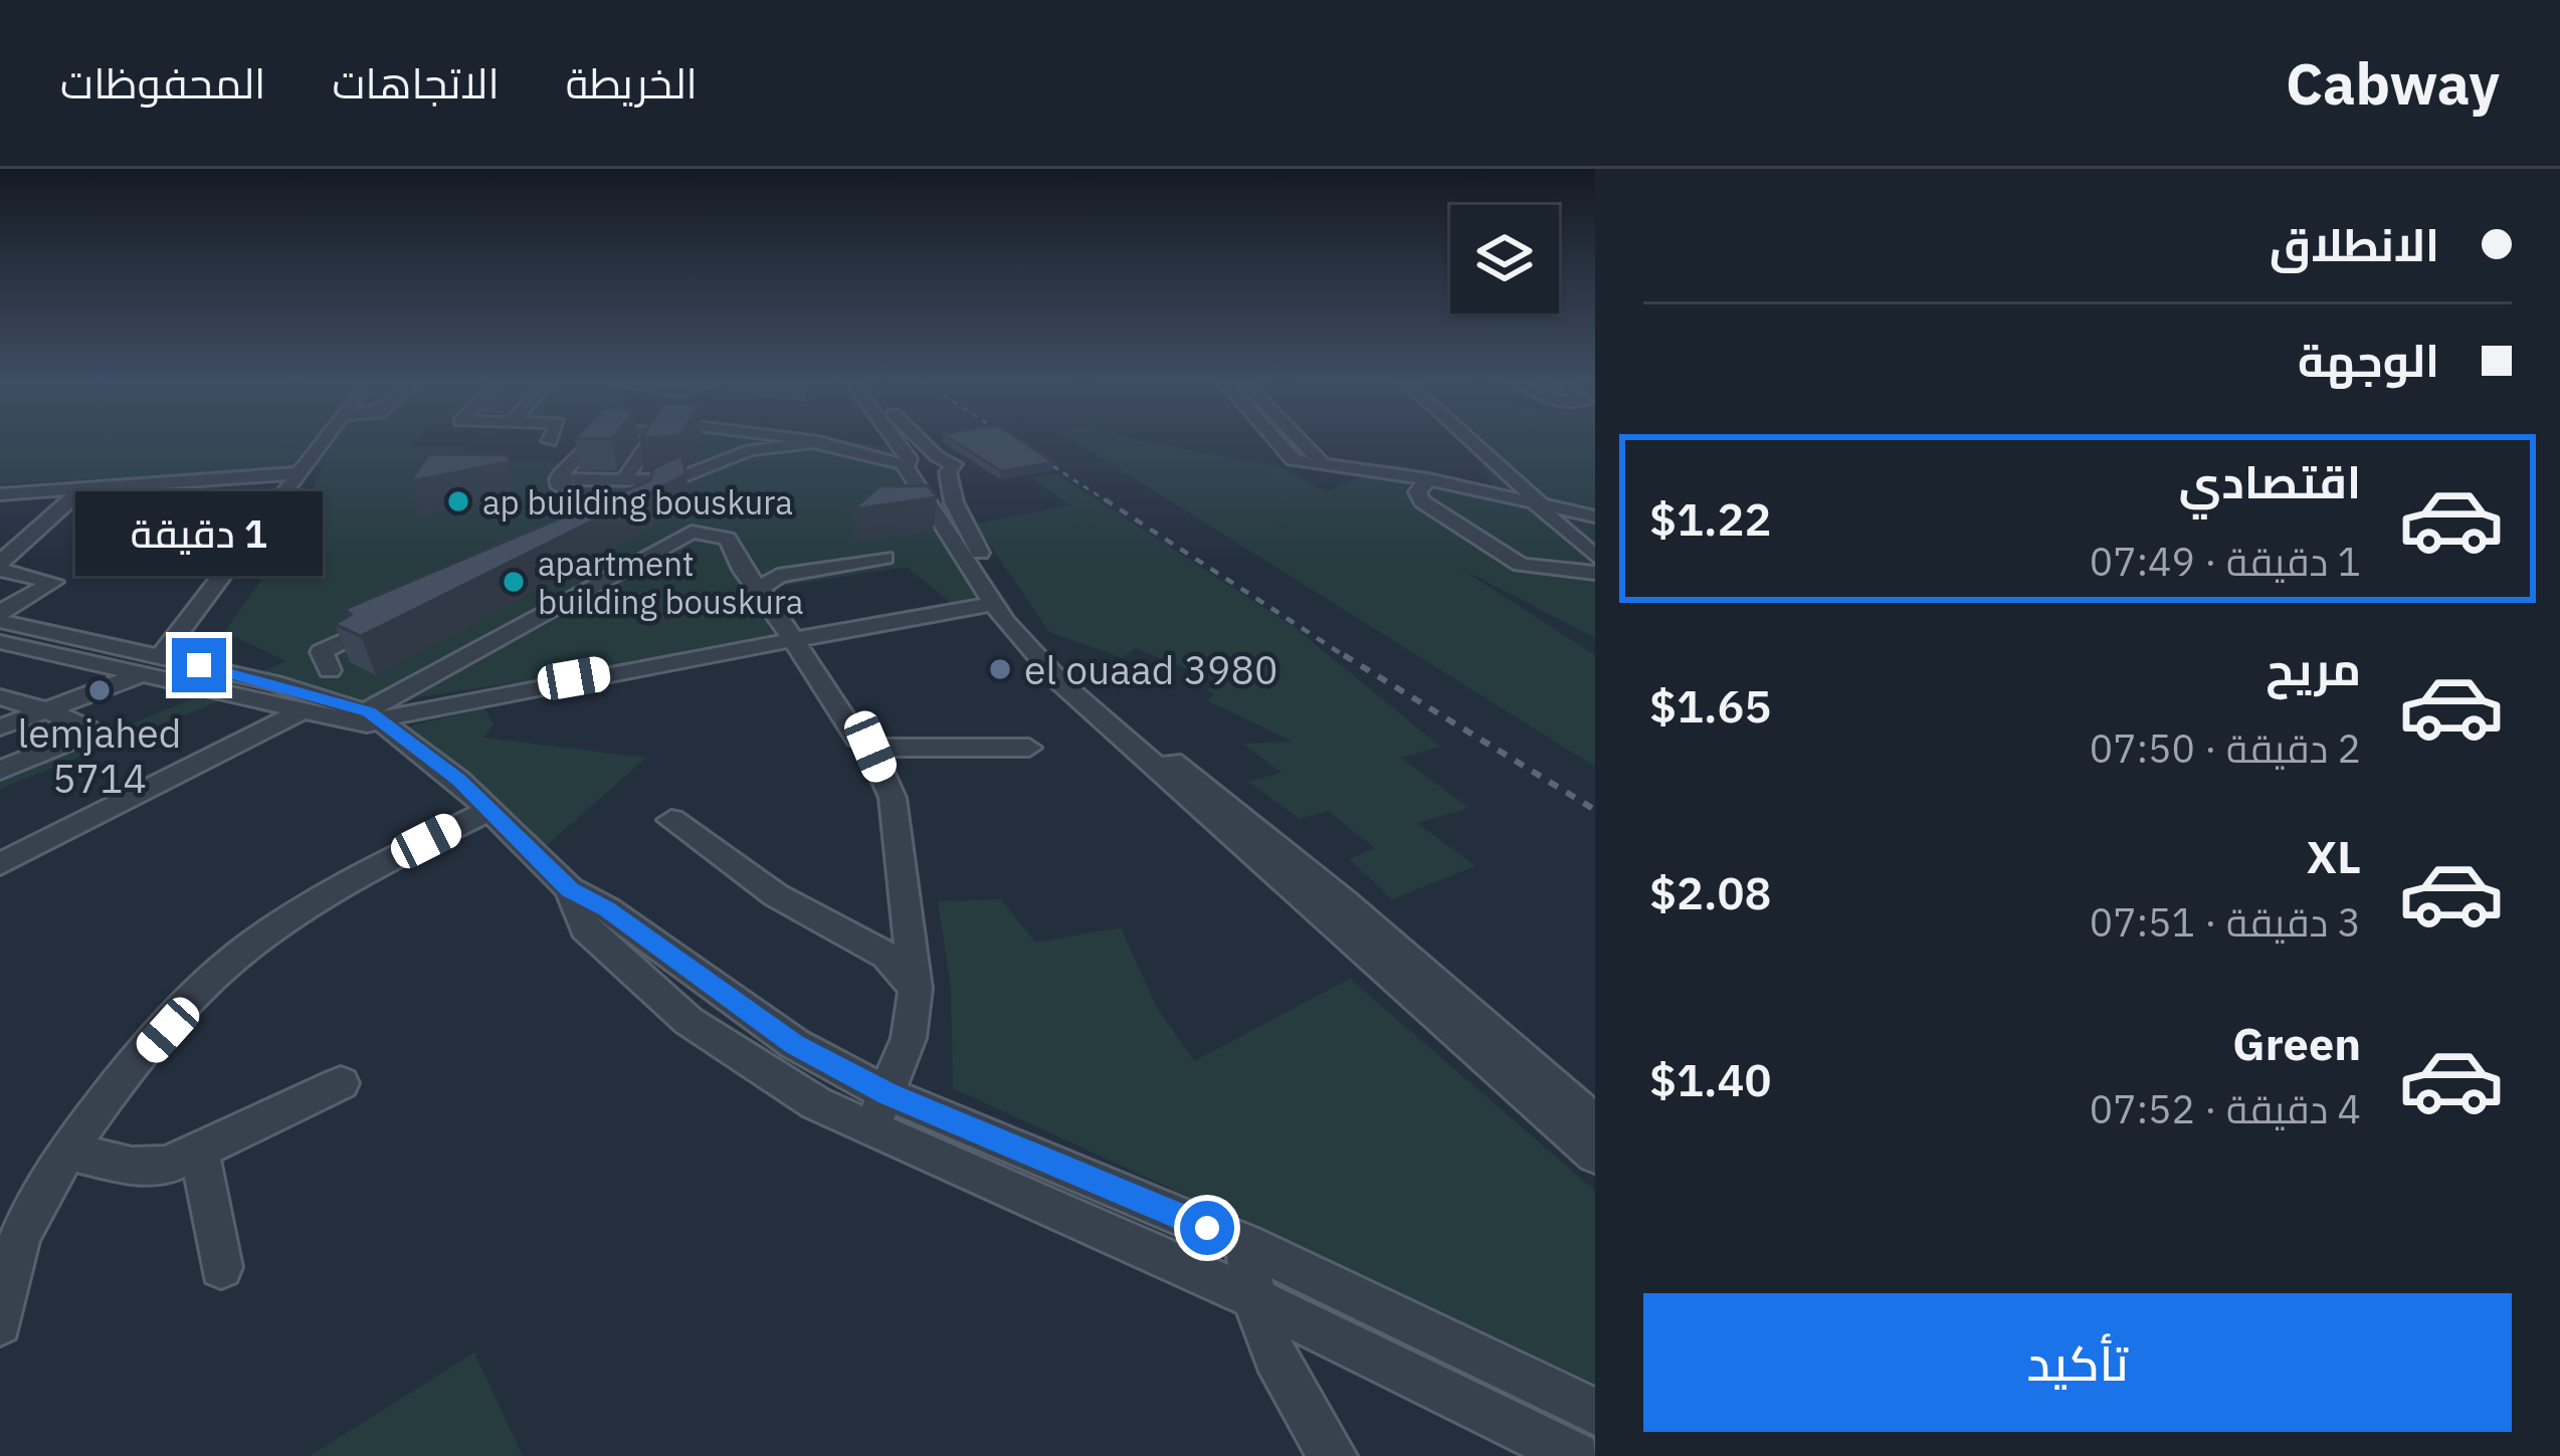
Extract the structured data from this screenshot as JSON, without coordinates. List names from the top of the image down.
{
  "places": [
    "ap building bouskura",
    "apartment building bouskura",
    "el ouaad 3980",
    "lemjahed 5714"
  ],
  "page": {
    "header": "Cabway",
    "nav": ["الخريطة", "الاتجاهات", "المحفوظات"],
    "banner": ["الانطلاق", "الوجهة"],
    "list": [
      {
        "name": "اقتصادي",
        "note": "1 دقيقة · 07:49",
        "value": "$1.22"
      },
      {
        "name": "مريح",
        "note": "2 دقيقة · 07:50",
        "value": "$1.65"
      },
      {
        "name": "XL",
        "note": "3 دقيقة · 07:51",
        "value": "$2.08"
      },
      {
        "name": "Green",
        "note": "4 دقيقة · 07:52",
        "value": "$1.40"
      }
    ],
    "bubble": "1 دقيقة",
    "buttons": "تأكيد"
  }
}
